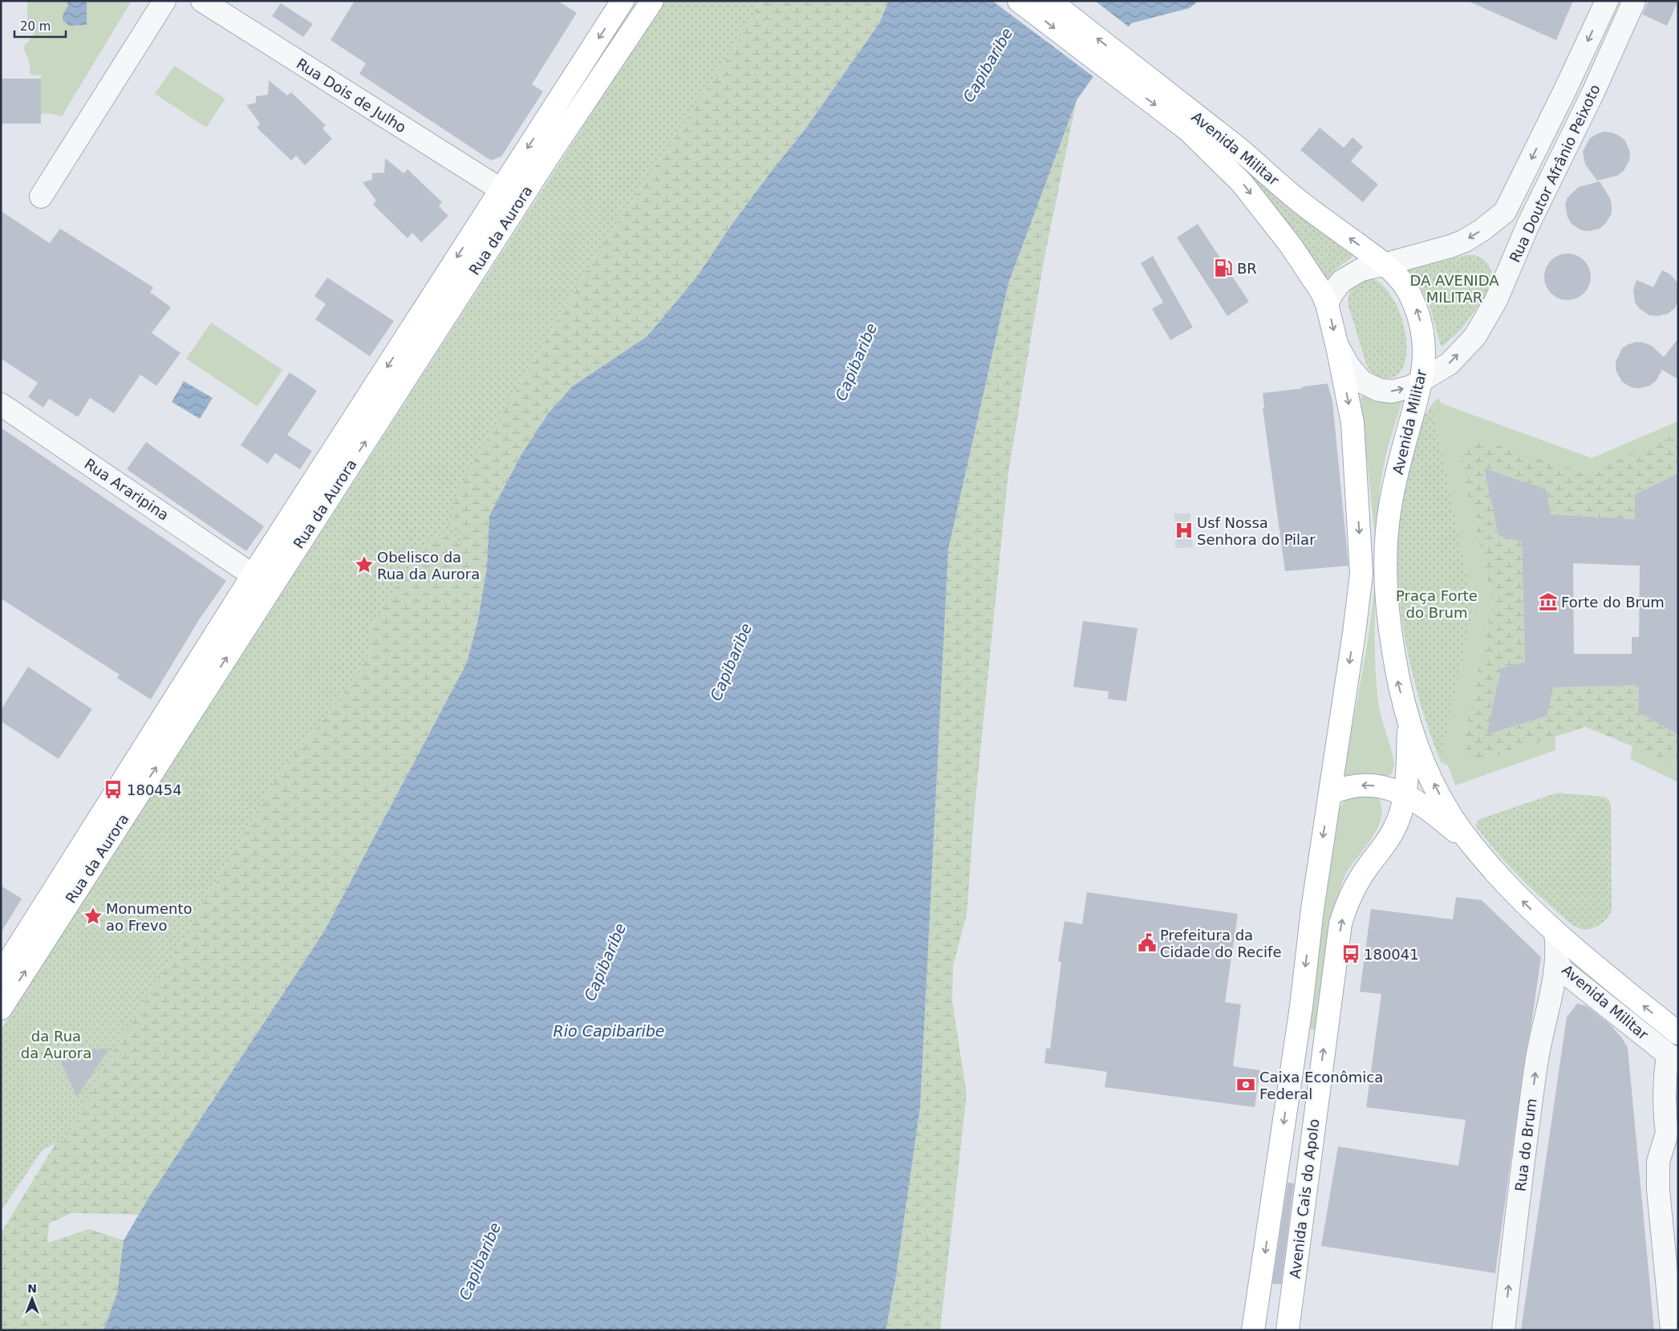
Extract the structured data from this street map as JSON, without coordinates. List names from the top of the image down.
{
  "streets": {
    "main road": ["Avenida Militar", "Rua da Aurora", "Avenida Cais do Apolo"],
    "street": [
      "Rua Dois de Julho",
      "Rua Doutor Afrânio Peixoto",
      "Rua Araripina",
      "Rua do Brum"
    ]
  },
  "crossings": [
    ["Rua Dois de Julho", "Rua da Aurora"],
    ["Avenida Militar", "Rua Doutor Afrânio Peixoto"],
    ["Avenida Militar", "Rua do Brum"],
    ["Avenida Militar", "Avenida Cais do Apolo"],
    ["Rua da Aurora", "Rua Araripina"]
  ],
  "water": ["Capibaribe", "Rio Capibaribe"],
  "parks": ["DA AVENIDA MILITAR", "Praça Forte do Brum", "da Rua da Aurora"],
  "places": {
    "fuel station": ["BR"],
    "hospital": ["Usf Nossa Senhora do Pilar"],
    "place": ["Obelisco da Rua da Aurora", "Monumento ao Frevo"],
    "museum": ["Forte do Brum"],
    "bus stop": ["180454", "180041"],
    "public building": ["Prefeitura da Cidade do Recife"],
    "bank": ["Caixa Econômica Federal"]
  },
  "scale_bar": "20 m",
  "north": "top"
}
